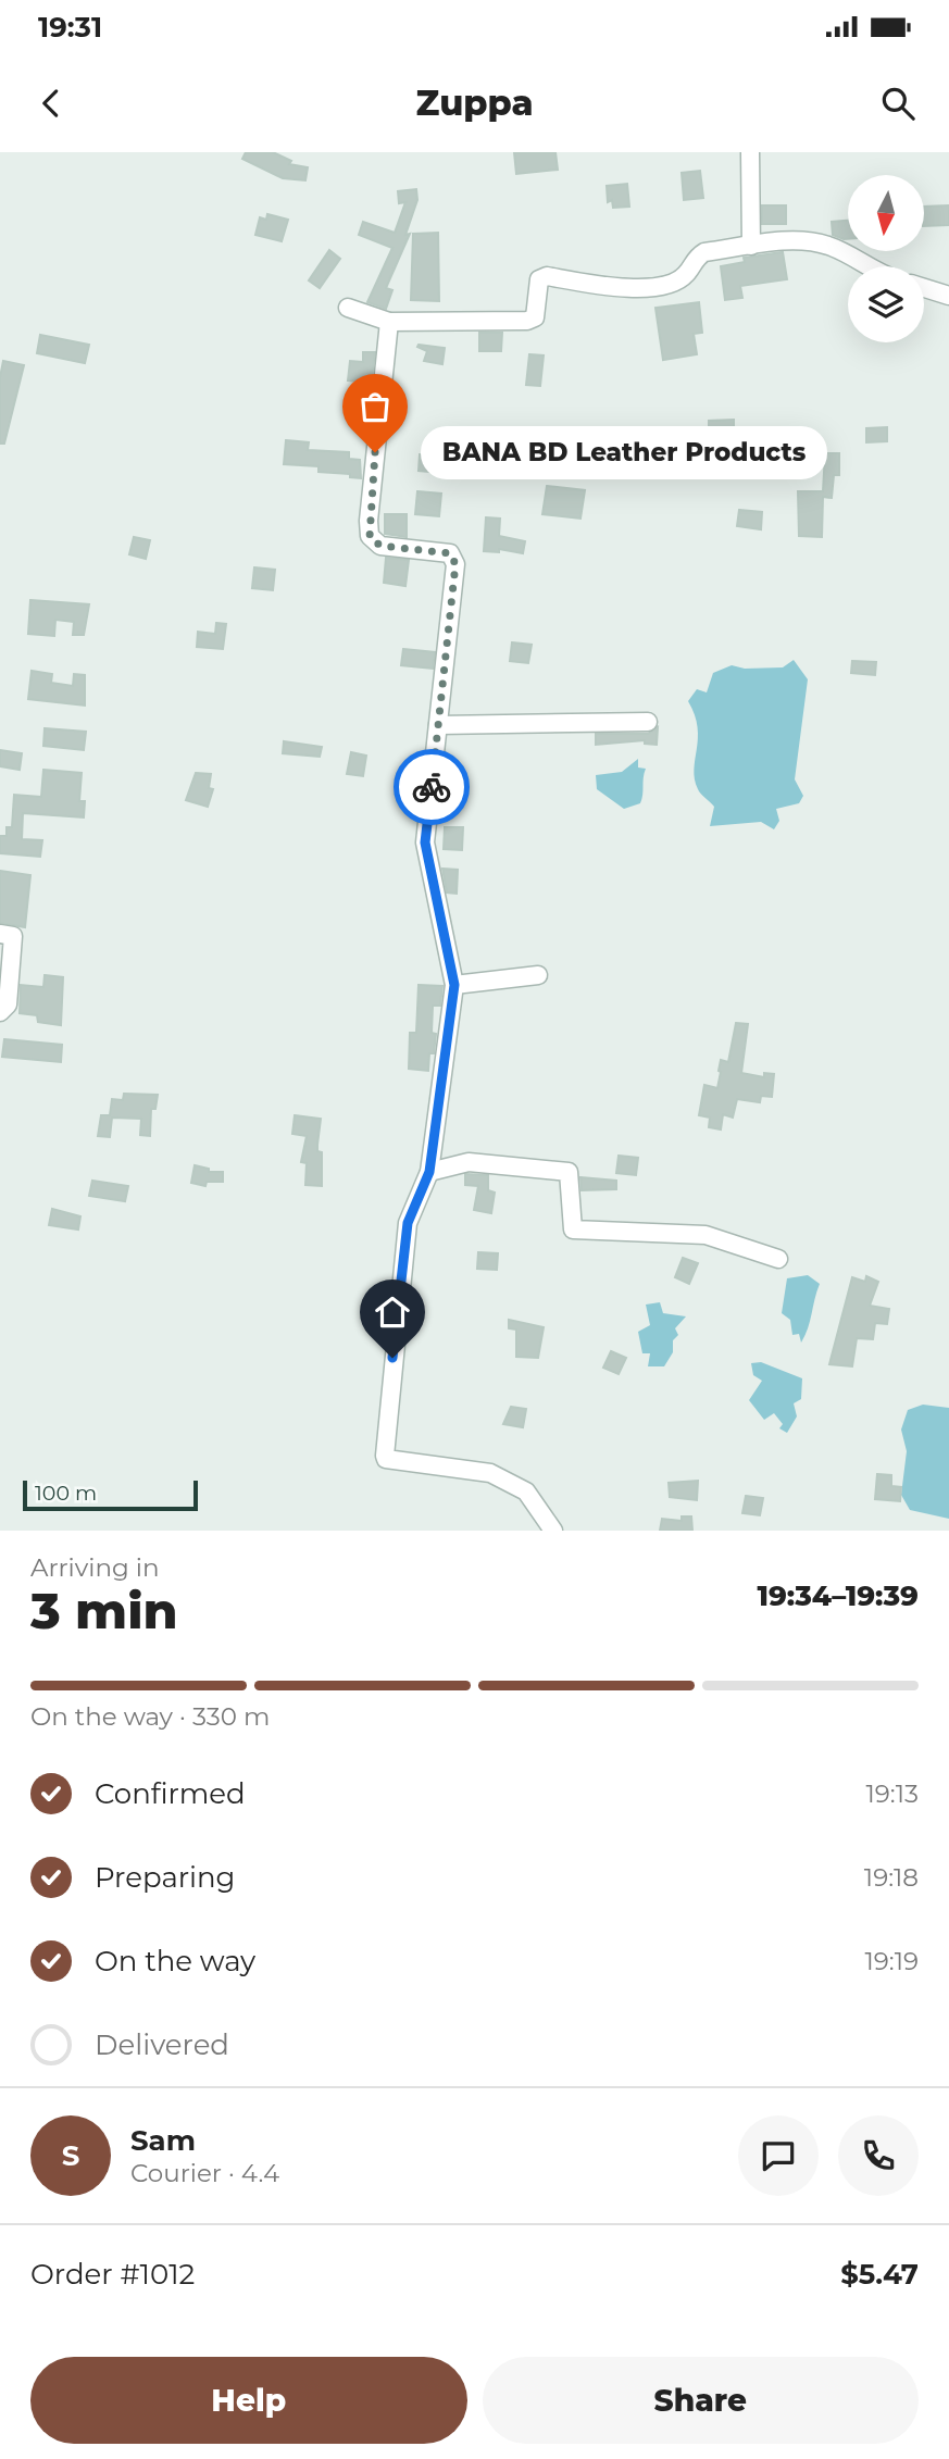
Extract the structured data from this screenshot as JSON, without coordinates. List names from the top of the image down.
{
  "places": ["BANA BD Leather Products"],
  "scale_bar": "100 m",
  "north": "bottom",
  "page": {
    "status": "19:31",
    "header": "Zuppa",
    "bubble": "BANA BD Leather Products",
    "scale": "100 m",
    "heading": ["3 min", "Arriving in", "19:34–19:39"],
    "panel": [
      "Sam",
      "Courier · 4.4",
      "Order #1012",
      "$5.47"
    ],
    "bar": "On the way · 330 m",
    "list": [
      ["Confirmed", "19:13"],
      ["Preparing", "19:18"],
      ["On the way", "19:19"],
      "Delivered"
    ],
    "round": "S",
    "buttons": ["Help", "Share"]
  }
}
